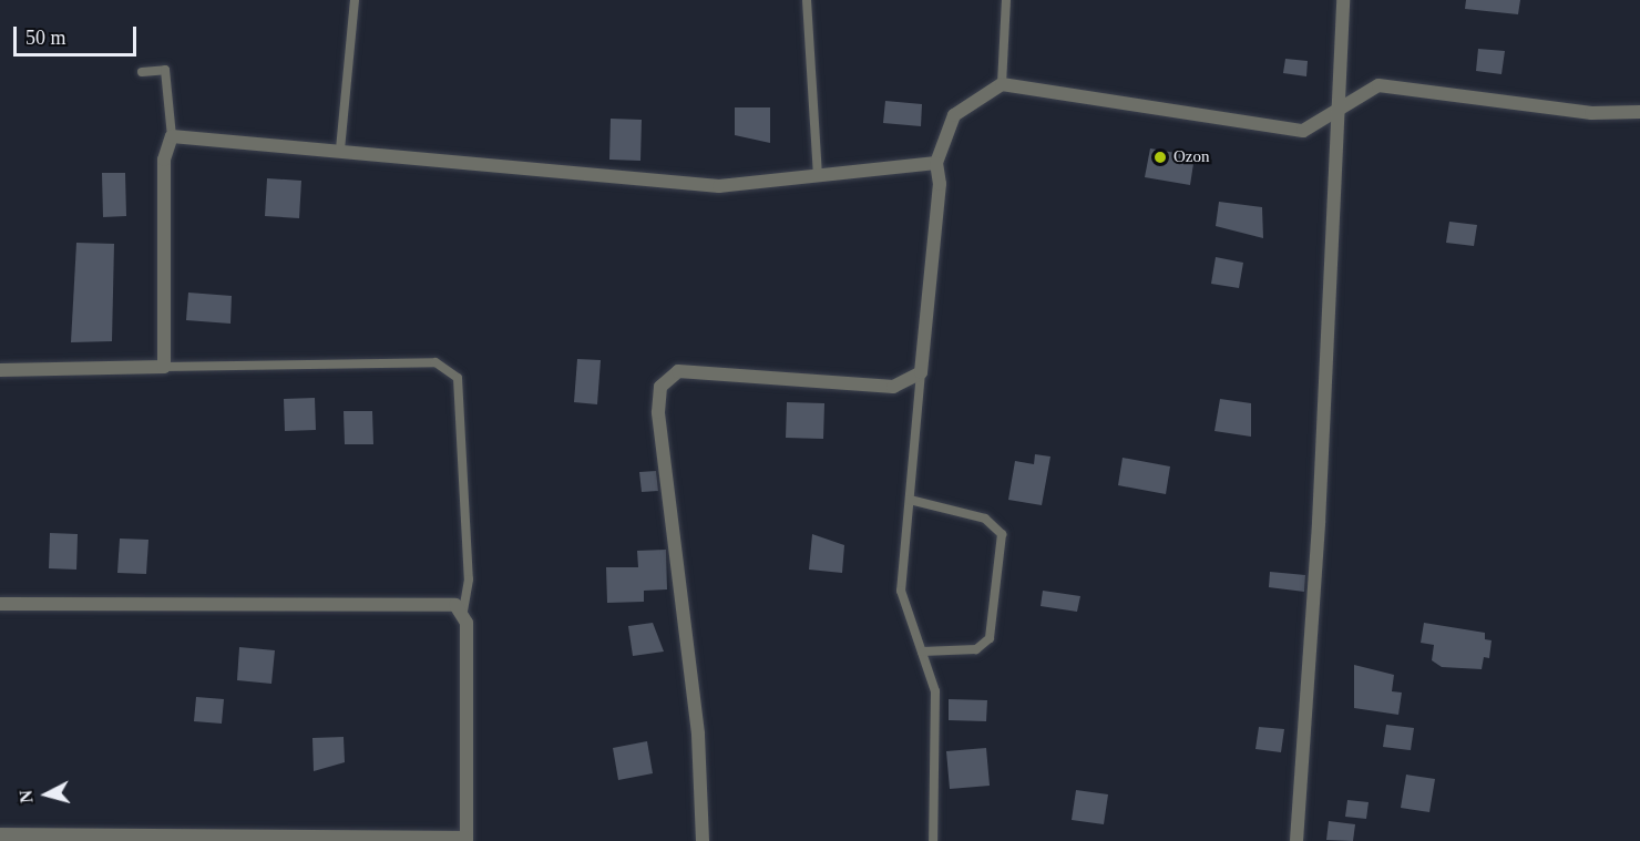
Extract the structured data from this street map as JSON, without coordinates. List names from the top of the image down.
{
  "places": ["Ozon"],
  "scale_bar": "50 m",
  "north": "left"
}
